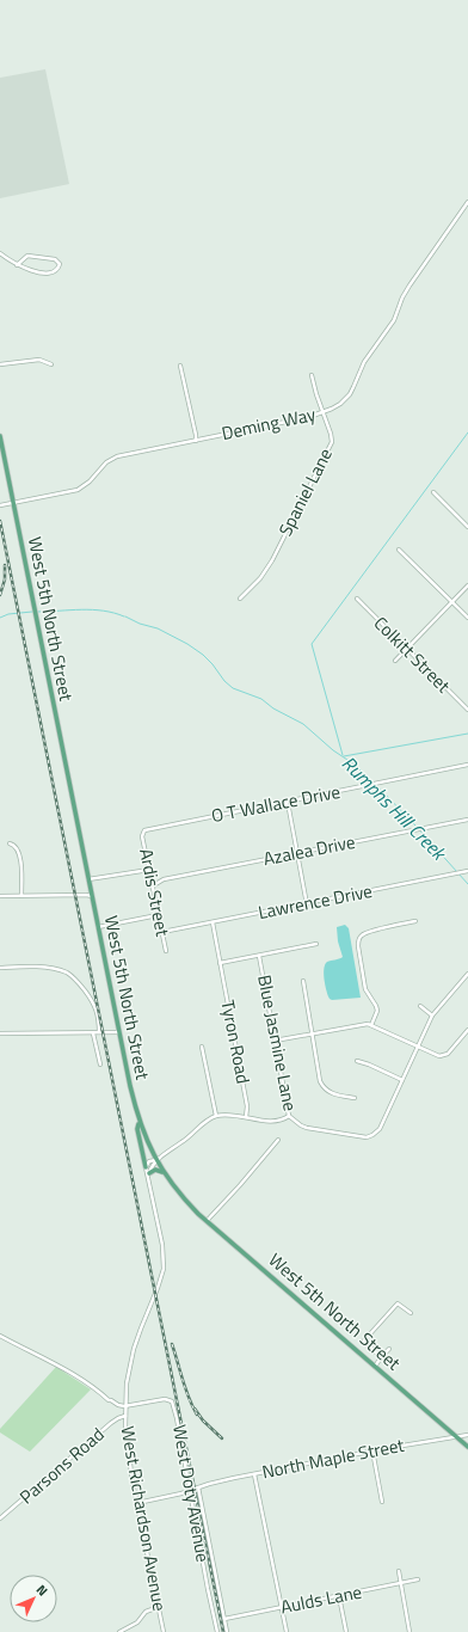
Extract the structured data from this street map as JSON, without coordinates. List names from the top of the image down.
{
  "streets": {
    "main road": ["West 5th North Street"],
    "street": [
      "Deming Way",
      "Spaniel Lane",
      "Colkitt Street",
      "O T Wallace Drive",
      "Azalea Drive",
      "Ardis Street",
      "Lawrence Drive",
      "Tyron Road",
      "Blue Jasmine Lane",
      "North Maple Street",
      "Parsons Road",
      "West Doty Avenue",
      "West Richardson Avenue",
      "Aulds Lane"
    ]
  },
  "crossings": [
    ["Deming Way", "Spaniel Lane"],
    ["Deming Way", "West 5th North Street"],
    ["West 5th North Street", "North Maple Street"],
    ["West 5th North Street", "West Richardson Avenue"],
    ["O T Wallace Drive", "Ardis Street"],
    ["Azalea Drive", "Ardis Street"],
    ["Ardis Street", "Lawrence Drive"],
    ["Lawrence Drive", "Tyron Road"],
    ["North Maple Street", "West Doty Avenue"],
    ["North Maple Street", "West Richardson Avenue"],
    ["Parsons Road", "West Richardson Avenue"],
    ["West Doty Avenue", "West Richardson Avenue"]
  ],
  "water": ["Rumphs Hill Creek"],
  "north": "top right"
}
